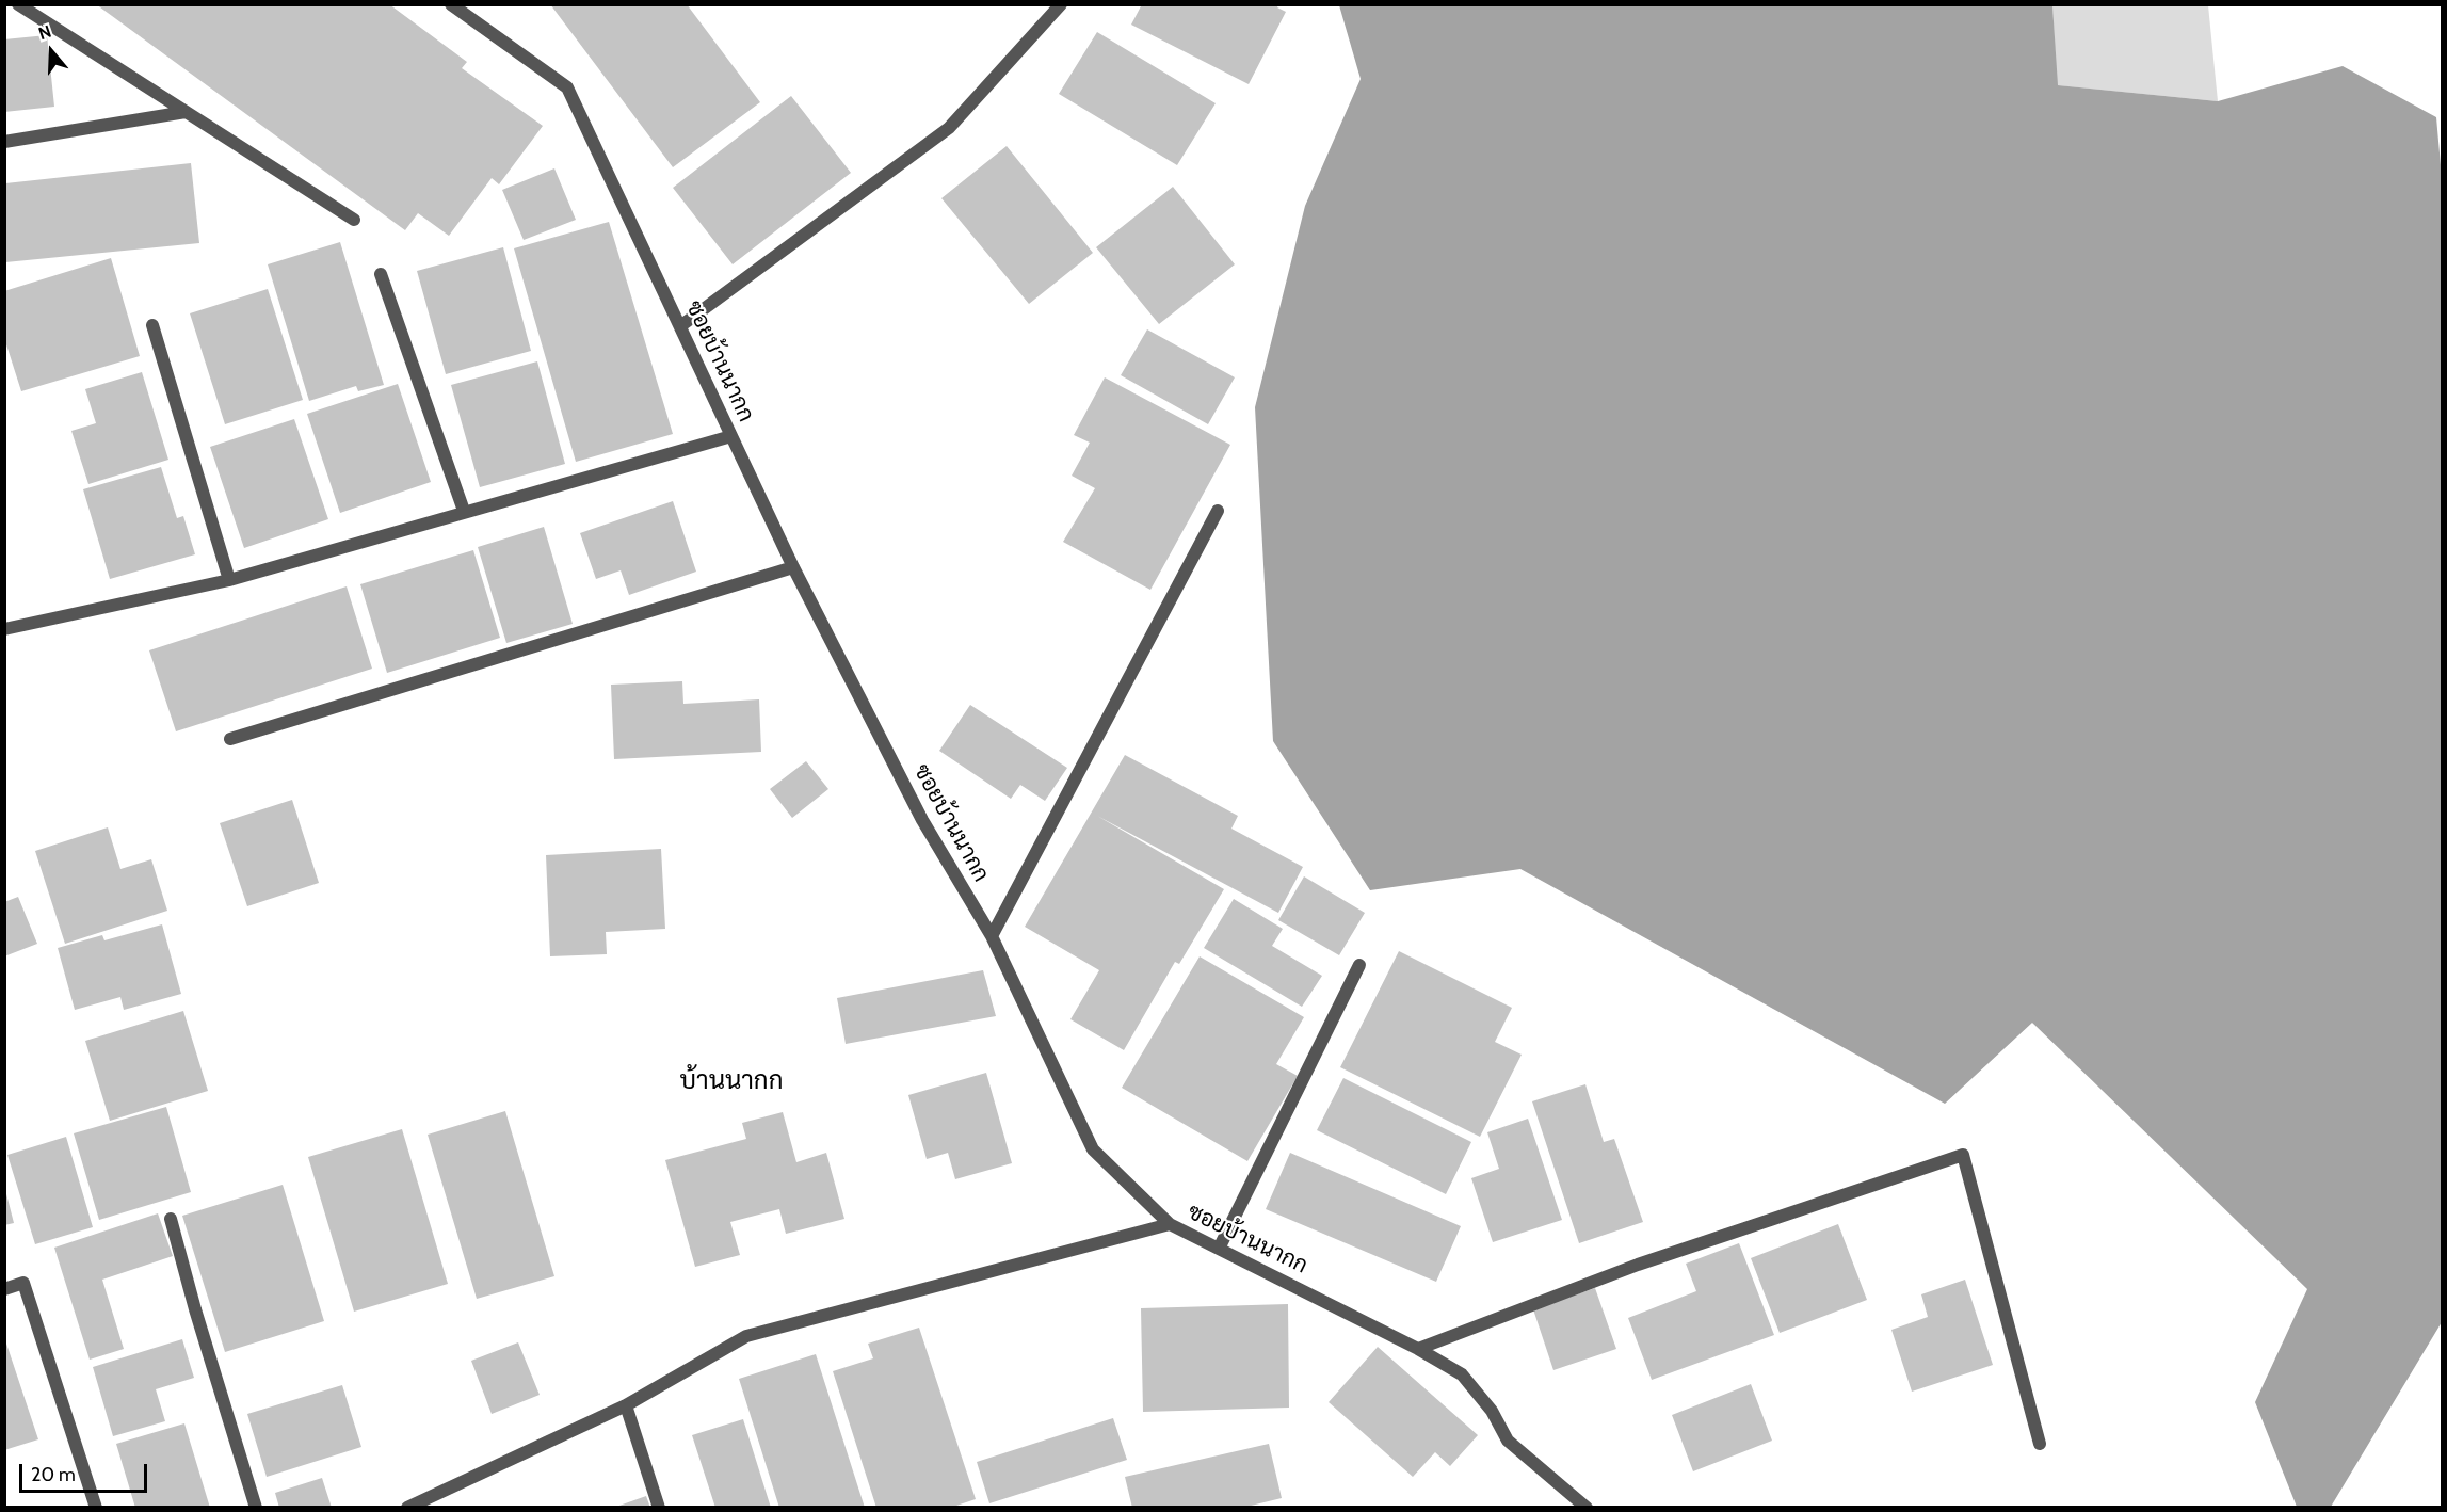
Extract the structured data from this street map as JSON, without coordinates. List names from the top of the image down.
{
  "streets": {
    "street": ["ซอยบ้านนากก"]
  },
  "districts": ["บ้านนากก"],
  "scale_bar": "20 m",
  "north": "top"
}
